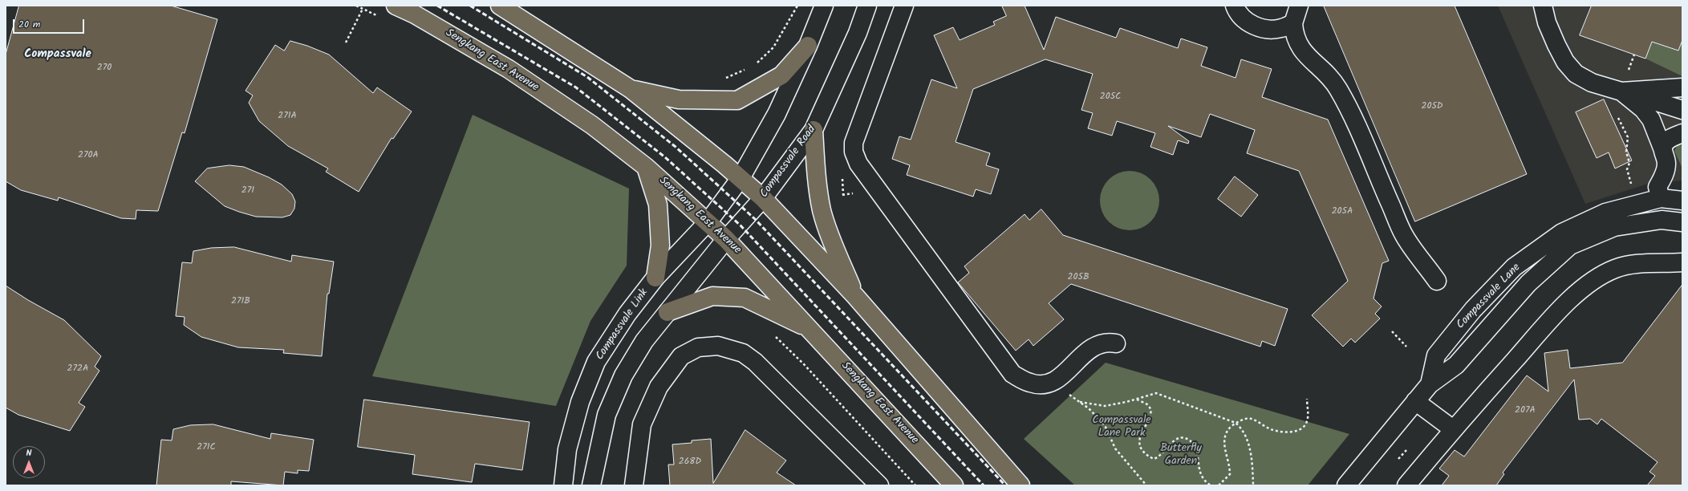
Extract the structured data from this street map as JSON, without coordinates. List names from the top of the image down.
{
  "streets": {
    "main road": ["Sengkang East Avenue"],
    "street": ["Compassvale Road", "Compassvale Lane", "Compassvale Link"]
  },
  "crossings": [
    ["Sengkang East Avenue", "Compassvale Road"],
    ["Sengkang East Avenue", "Compassvale Link"]
  ],
  "districts": ["Compassvale"],
  "parks": ["Compassvale Lane Park", "Butterfly Garden"],
  "house_numbers": [
    "270",
    "205C",
    "205D",
    "271A",
    "270A",
    "271",
    "205A",
    "205B",
    "271B",
    "272A",
    "207A",
    "271C",
    "268D"
  ],
  "scale_bar": "20 m",
  "north": "top"
}
